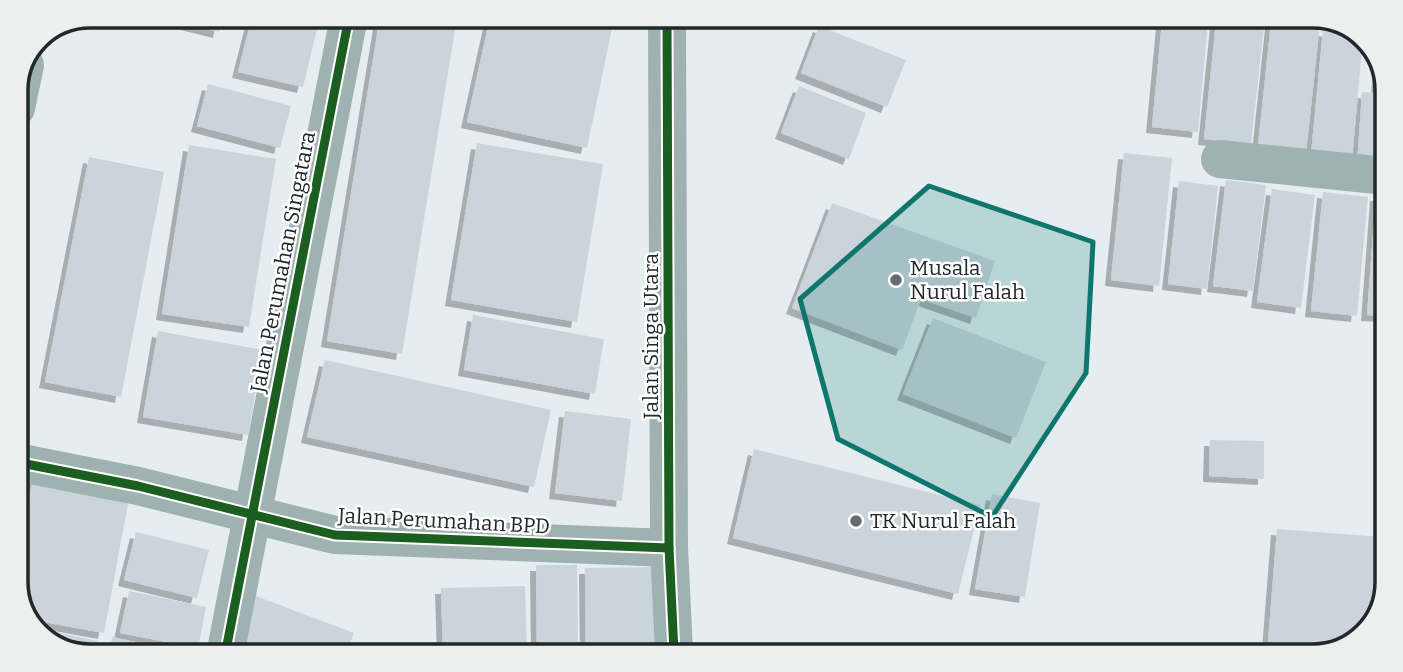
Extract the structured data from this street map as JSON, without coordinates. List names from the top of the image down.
{
  "streets": {
    "street": ["Jalan Perumahan Singatara", "Jalan Singa Utara", "Jalan Perumahan BPD"]
  },
  "crossings": [
    ["Jalan Perumahan Singatara", "Jalan Perumahan BPD"],
    ["Jalan Singa Utara", "Jalan Perumahan BPD"]
  ],
  "places": ["Musala Nurul Falah", "TK Nurul Falah"]
}
